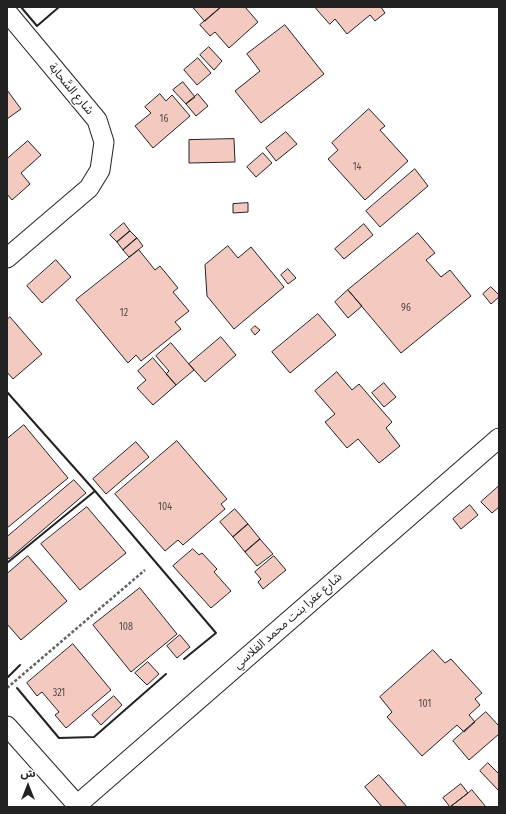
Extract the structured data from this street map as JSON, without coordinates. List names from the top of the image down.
{
  "streets": {
    "street": ["شارع السَّحابة", "شارع عفرا بنت محمد الفلاسي"]
  },
  "house_numbers": [
    "16",
    "14",
    "96",
    "12",
    "104",
    "108",
    "321",
    "101"
  ],
  "north": "top"
}
